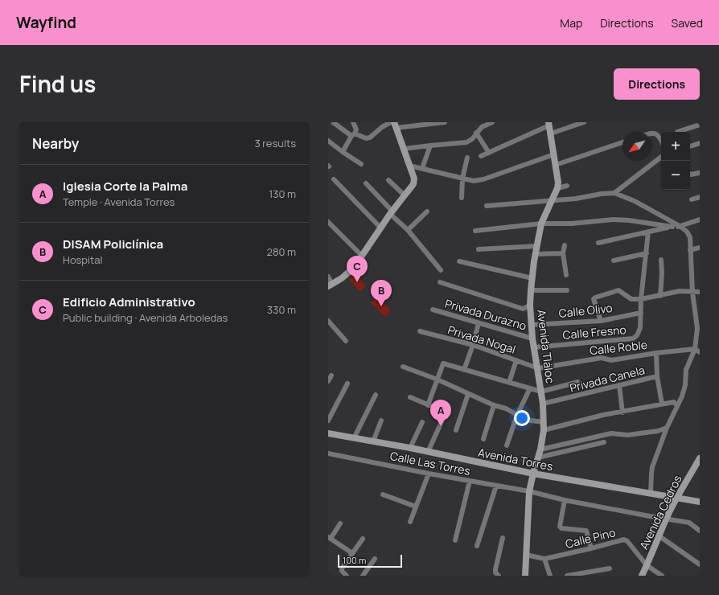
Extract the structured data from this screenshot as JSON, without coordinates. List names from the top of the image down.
{
  "streets": {
    "main road": ["Avenida Tláloc", "Avenida Torres", "Avenida Cedros"],
    "street": [
      "Calle Olivo",
      "Privada Durazno",
      "Calle Fresno",
      "Privada Nogal",
      "Calle Roble",
      "Privada Canela",
      "Calle Las Torres",
      "Calle Pino"
    ]
  },
  "crossings": [
    ["Calle Olivo", "Calle Fresno"],
    ["Calle Olivo", "Avenida Tláloc"],
    ["Privada Durazno", "Avenida Tláloc"],
    ["Calle Fresno", "Avenida Tláloc"],
    ["Privada Nogal", "Avenida Tláloc"],
    ["Privada Nogal", "Calle Roble"],
    ["Avenida Tláloc", "Calle Roble"],
    ["Avenida Tláloc", "Privada Canela"],
    ["Avenida Tláloc", "Avenida Torres"],
    ["Avenida Tláloc", "Calle Las Torres"],
    ["Avenida Torres", "Avenida Cedros"],
    ["Calle Las Torres", "Avenida Cedros"],
    ["Avenida Cedros", "Calle Pino"]
  ],
  "scale_bar": "100 m",
  "north": "bottom left",
  "page": {
    "header": "Wayfind",
    "nav": ["Map", "Directions", "Saved"],
    "title": "Find us",
    "buttons": "Directions",
    "heading": ["Nearby", "3 results"],
    "map_buttons": ["+", "−"],
    "list": [
      {
        "mark": "A",
        "name": "Iglesia Corte la Palma",
        "note": "Temple · Avenida Torres",
        "value": "130 m"
      },
      {
        "mark": "B",
        "name": "DISAM Policlínica",
        "note": "Hospital",
        "value": "280 m"
      },
      {
        "mark": "C",
        "name": "Edificio Administrativo",
        "note": "Public building · Avenida Arboledas",
        "value": "330 m"
      }
    ],
    "pins": ["C", "B", "A"],
    "scale": "100 m"
  }
}
